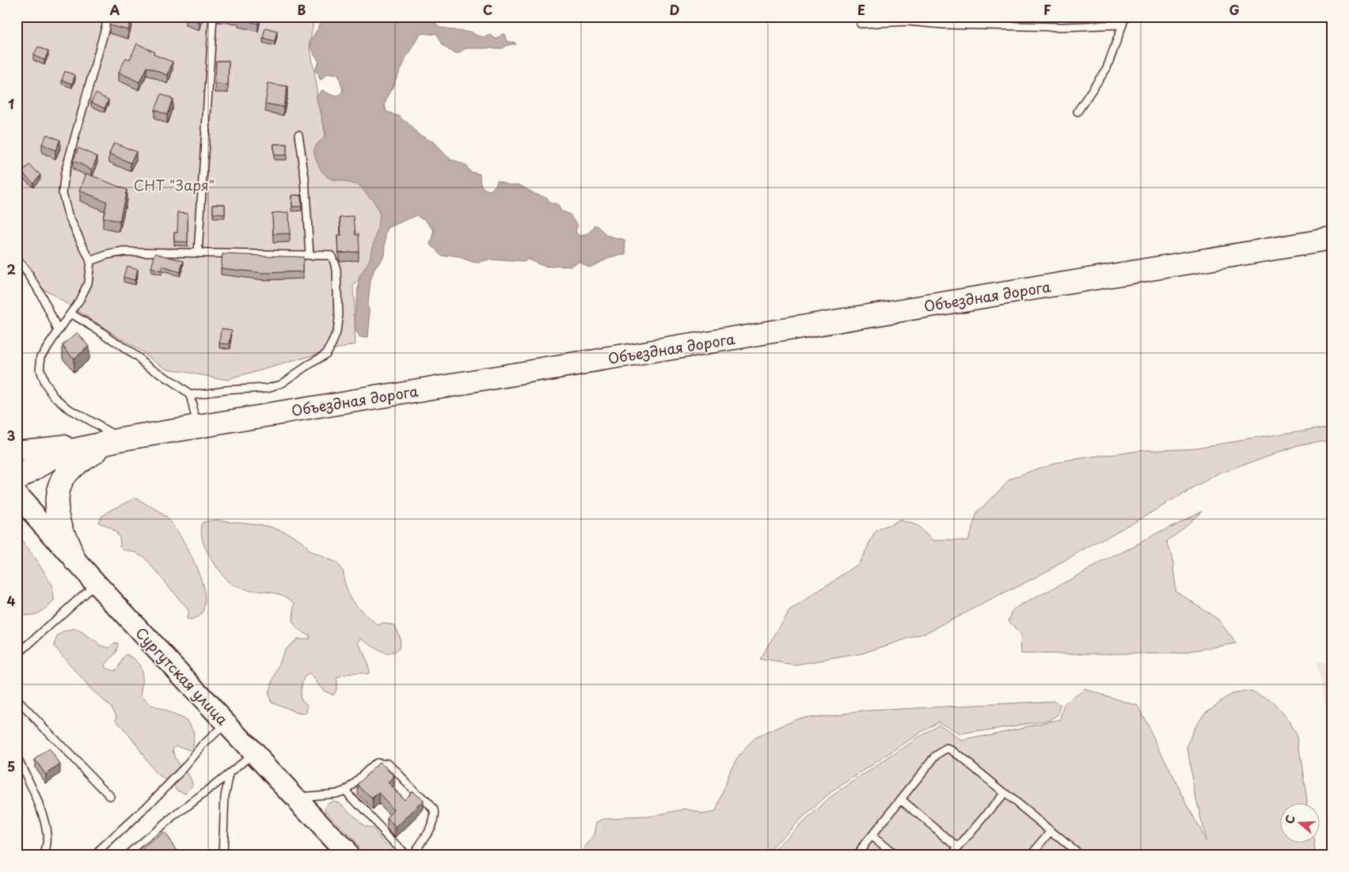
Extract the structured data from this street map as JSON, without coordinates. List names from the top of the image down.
{
  "streets": {
    "main road": ["Объездная дорога", "Сургутская улица"]
  },
  "parks": ["СНТ \"Заря\""],
  "north": "left",
  "grid": {
    "columns": [
      "A",
      "B",
      "C",
      "D",
      "E",
      "F",
      "G"
    ],
    "rows": [
      "1",
      "2",
      "3",
      "4",
      "5"
    ]
  }
}
